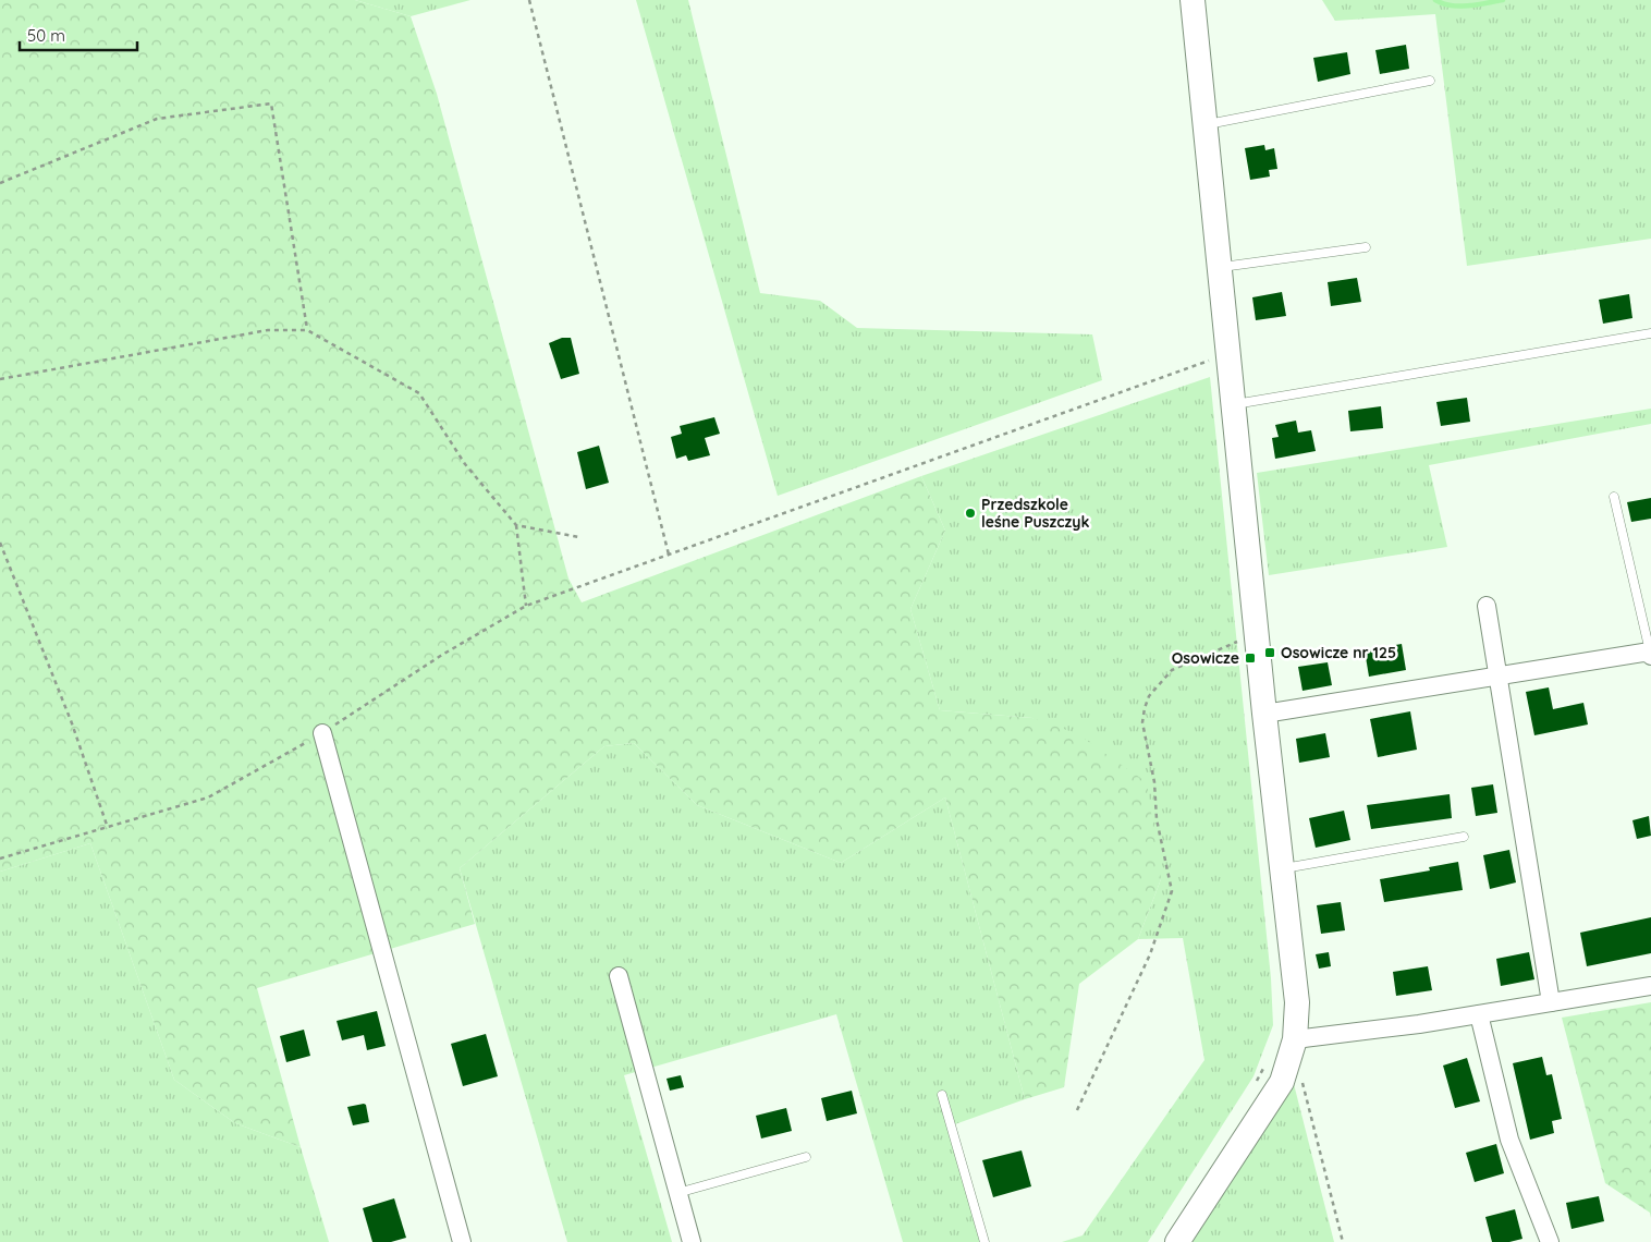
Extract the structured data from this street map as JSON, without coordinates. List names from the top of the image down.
{
  "places": {
    "other": ["Przedszkole leśne Puszczyk"],
    "transit": ["Osowicze nr 125", "Osowicze"]
  },
  "scale_bar": "50 m"
}
